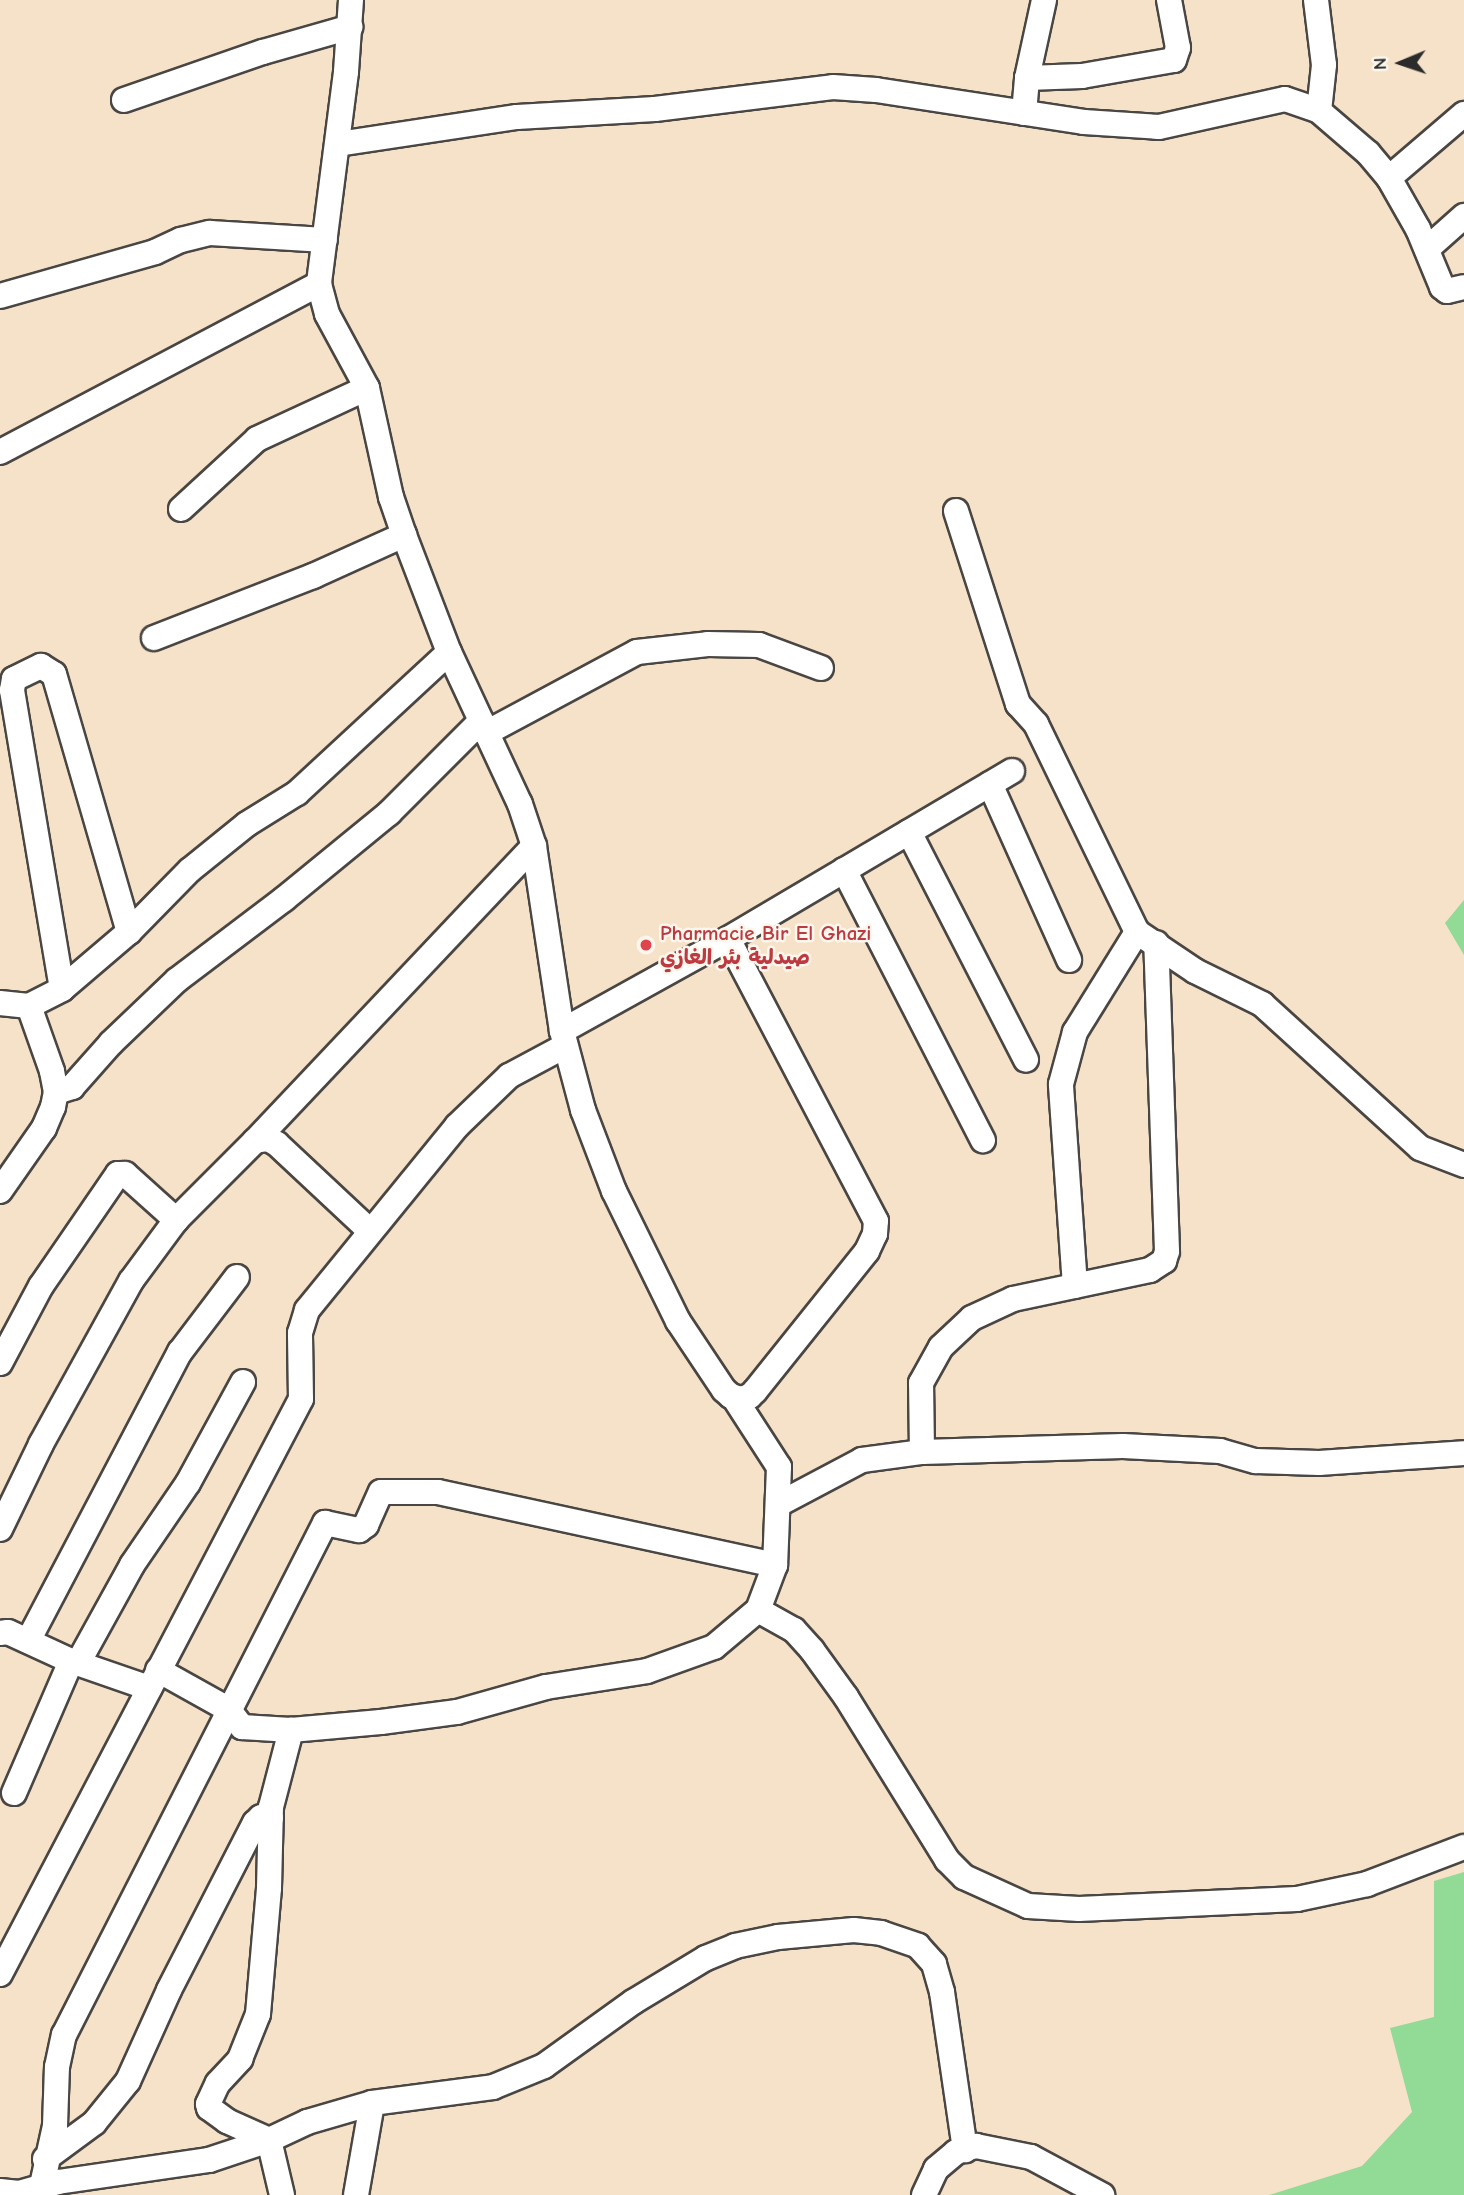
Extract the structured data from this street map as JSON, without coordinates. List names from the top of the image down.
{
  "places": ["Pharmacie Bir El Ghazi صيدلية بئر الغازي"],
  "north": "left"
}
